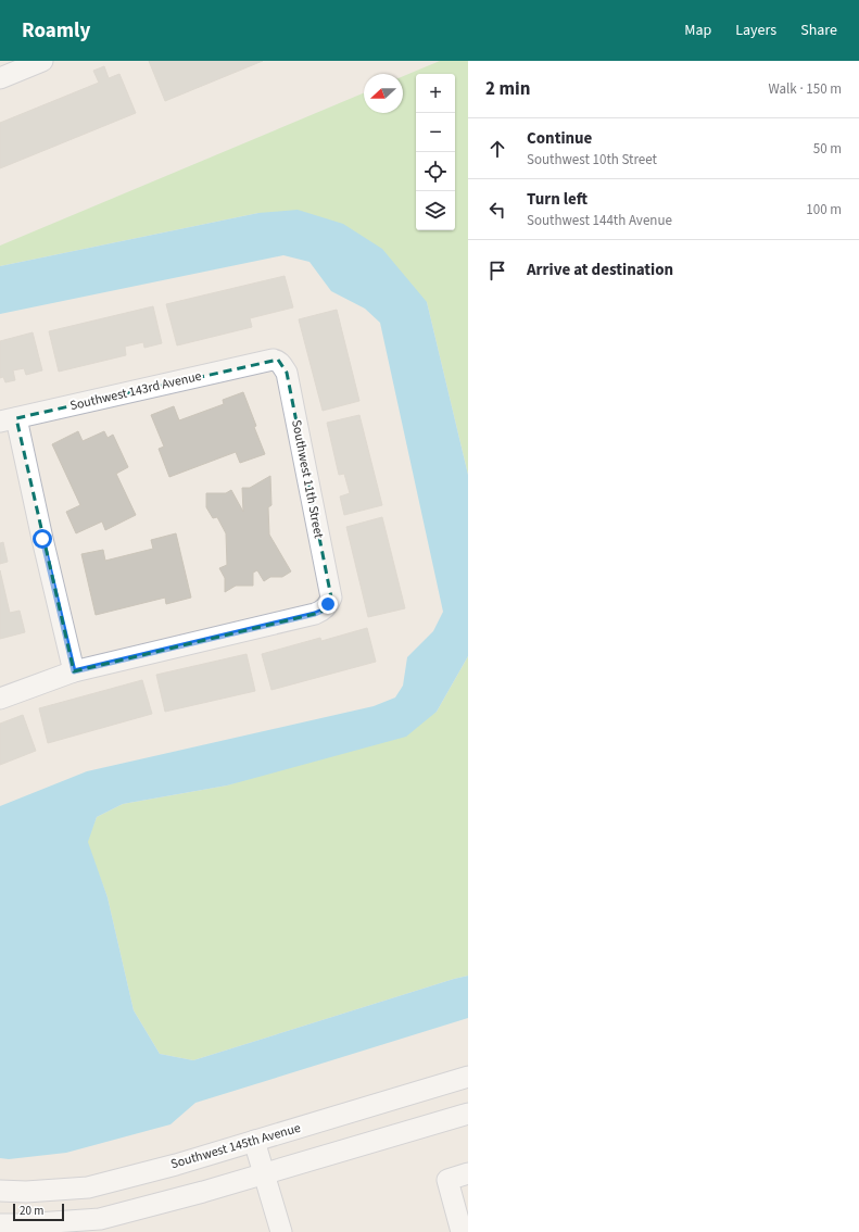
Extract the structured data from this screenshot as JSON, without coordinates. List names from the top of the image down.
{
  "streets": {
    "street": ["Southwest 143rd Avenue", "Southwest 11th Street", "Southwest 145th Avenue"]
  },
  "crossings": [
    ["Southwest 143rd Avenue", "Southwest 11th Street"]
  ],
  "scale_bar": "20 m",
  "north": "left",
  "page": {
    "header": "Roamly",
    "nav": ["Map", "Layers", "Share"],
    "heading": ["2 min", "Walk · 150 m"],
    "map_buttons": ["+", "−"],
    "list": [
      ["Continue", "Southwest 10th Street", "50 m"],
      ["Turn left", "Southwest 144th Avenue", "100 m"],
      "Arrive at destination"
    ],
    "scale": "20 m"
  }
}
